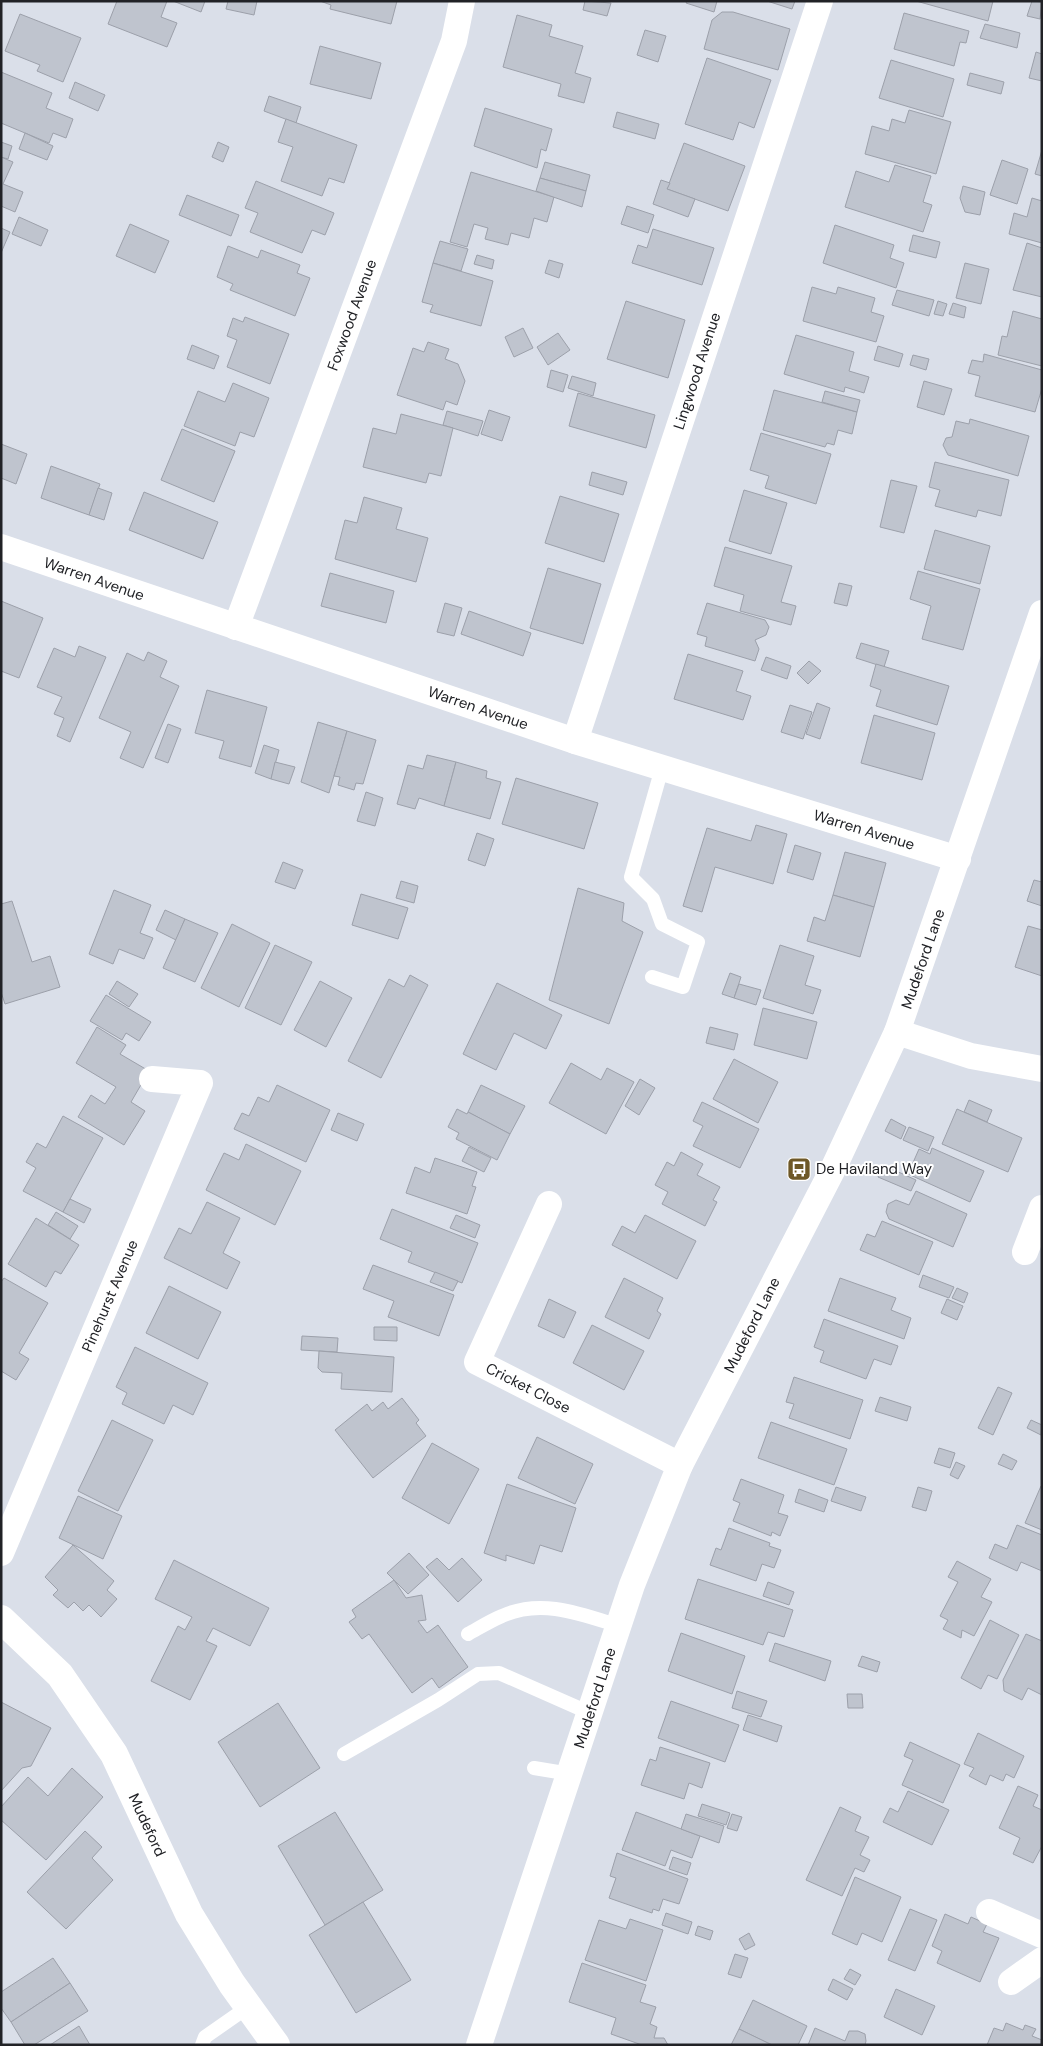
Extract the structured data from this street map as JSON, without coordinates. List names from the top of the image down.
{
  "streets": {
    "street": [
      "Foxwood Avenue",
      "Lingwood Avenue",
      "Warren Avenue",
      "Mudeford Lane",
      "Pinehurst Avenue",
      "Cricket Close",
      "Mudeford"
    ]
  },
  "crossings": [
    ["Foxwood Avenue", "Warren Avenue"],
    ["Lingwood Avenue", "Warren Avenue"],
    ["Warren Avenue", "Mudeford Lane"],
    ["Mudeford Lane", "Cricket Close"]
  ],
  "places": {
    "bus stop": ["De Haviland Way"]
  }
}
